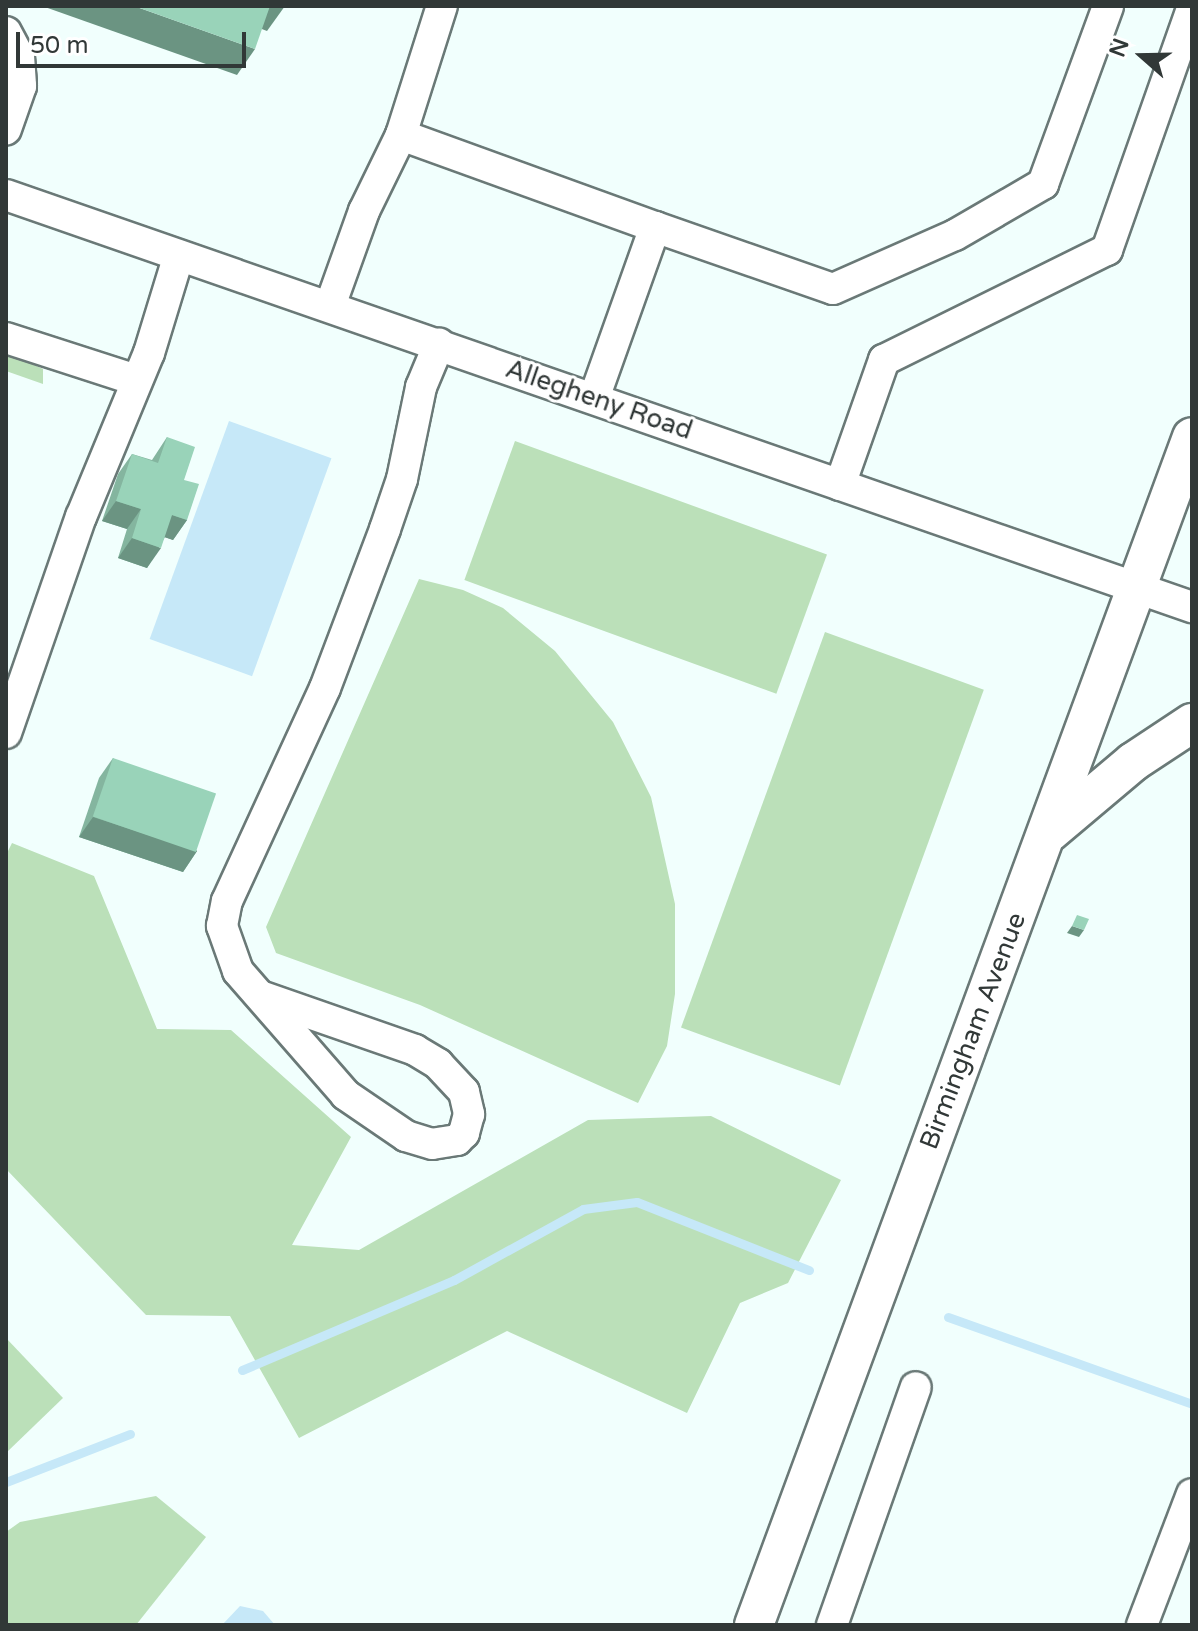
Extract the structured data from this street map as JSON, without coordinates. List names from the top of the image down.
{
  "streets": {
    "main road": ["Birmingham Avenue"],
    "street": ["Allegheny Road"]
  },
  "crossings": [
    ["Allegheny Road", "Birmingham Avenue"]
  ],
  "scale_bar": "50 m",
  "north": "left"
}
